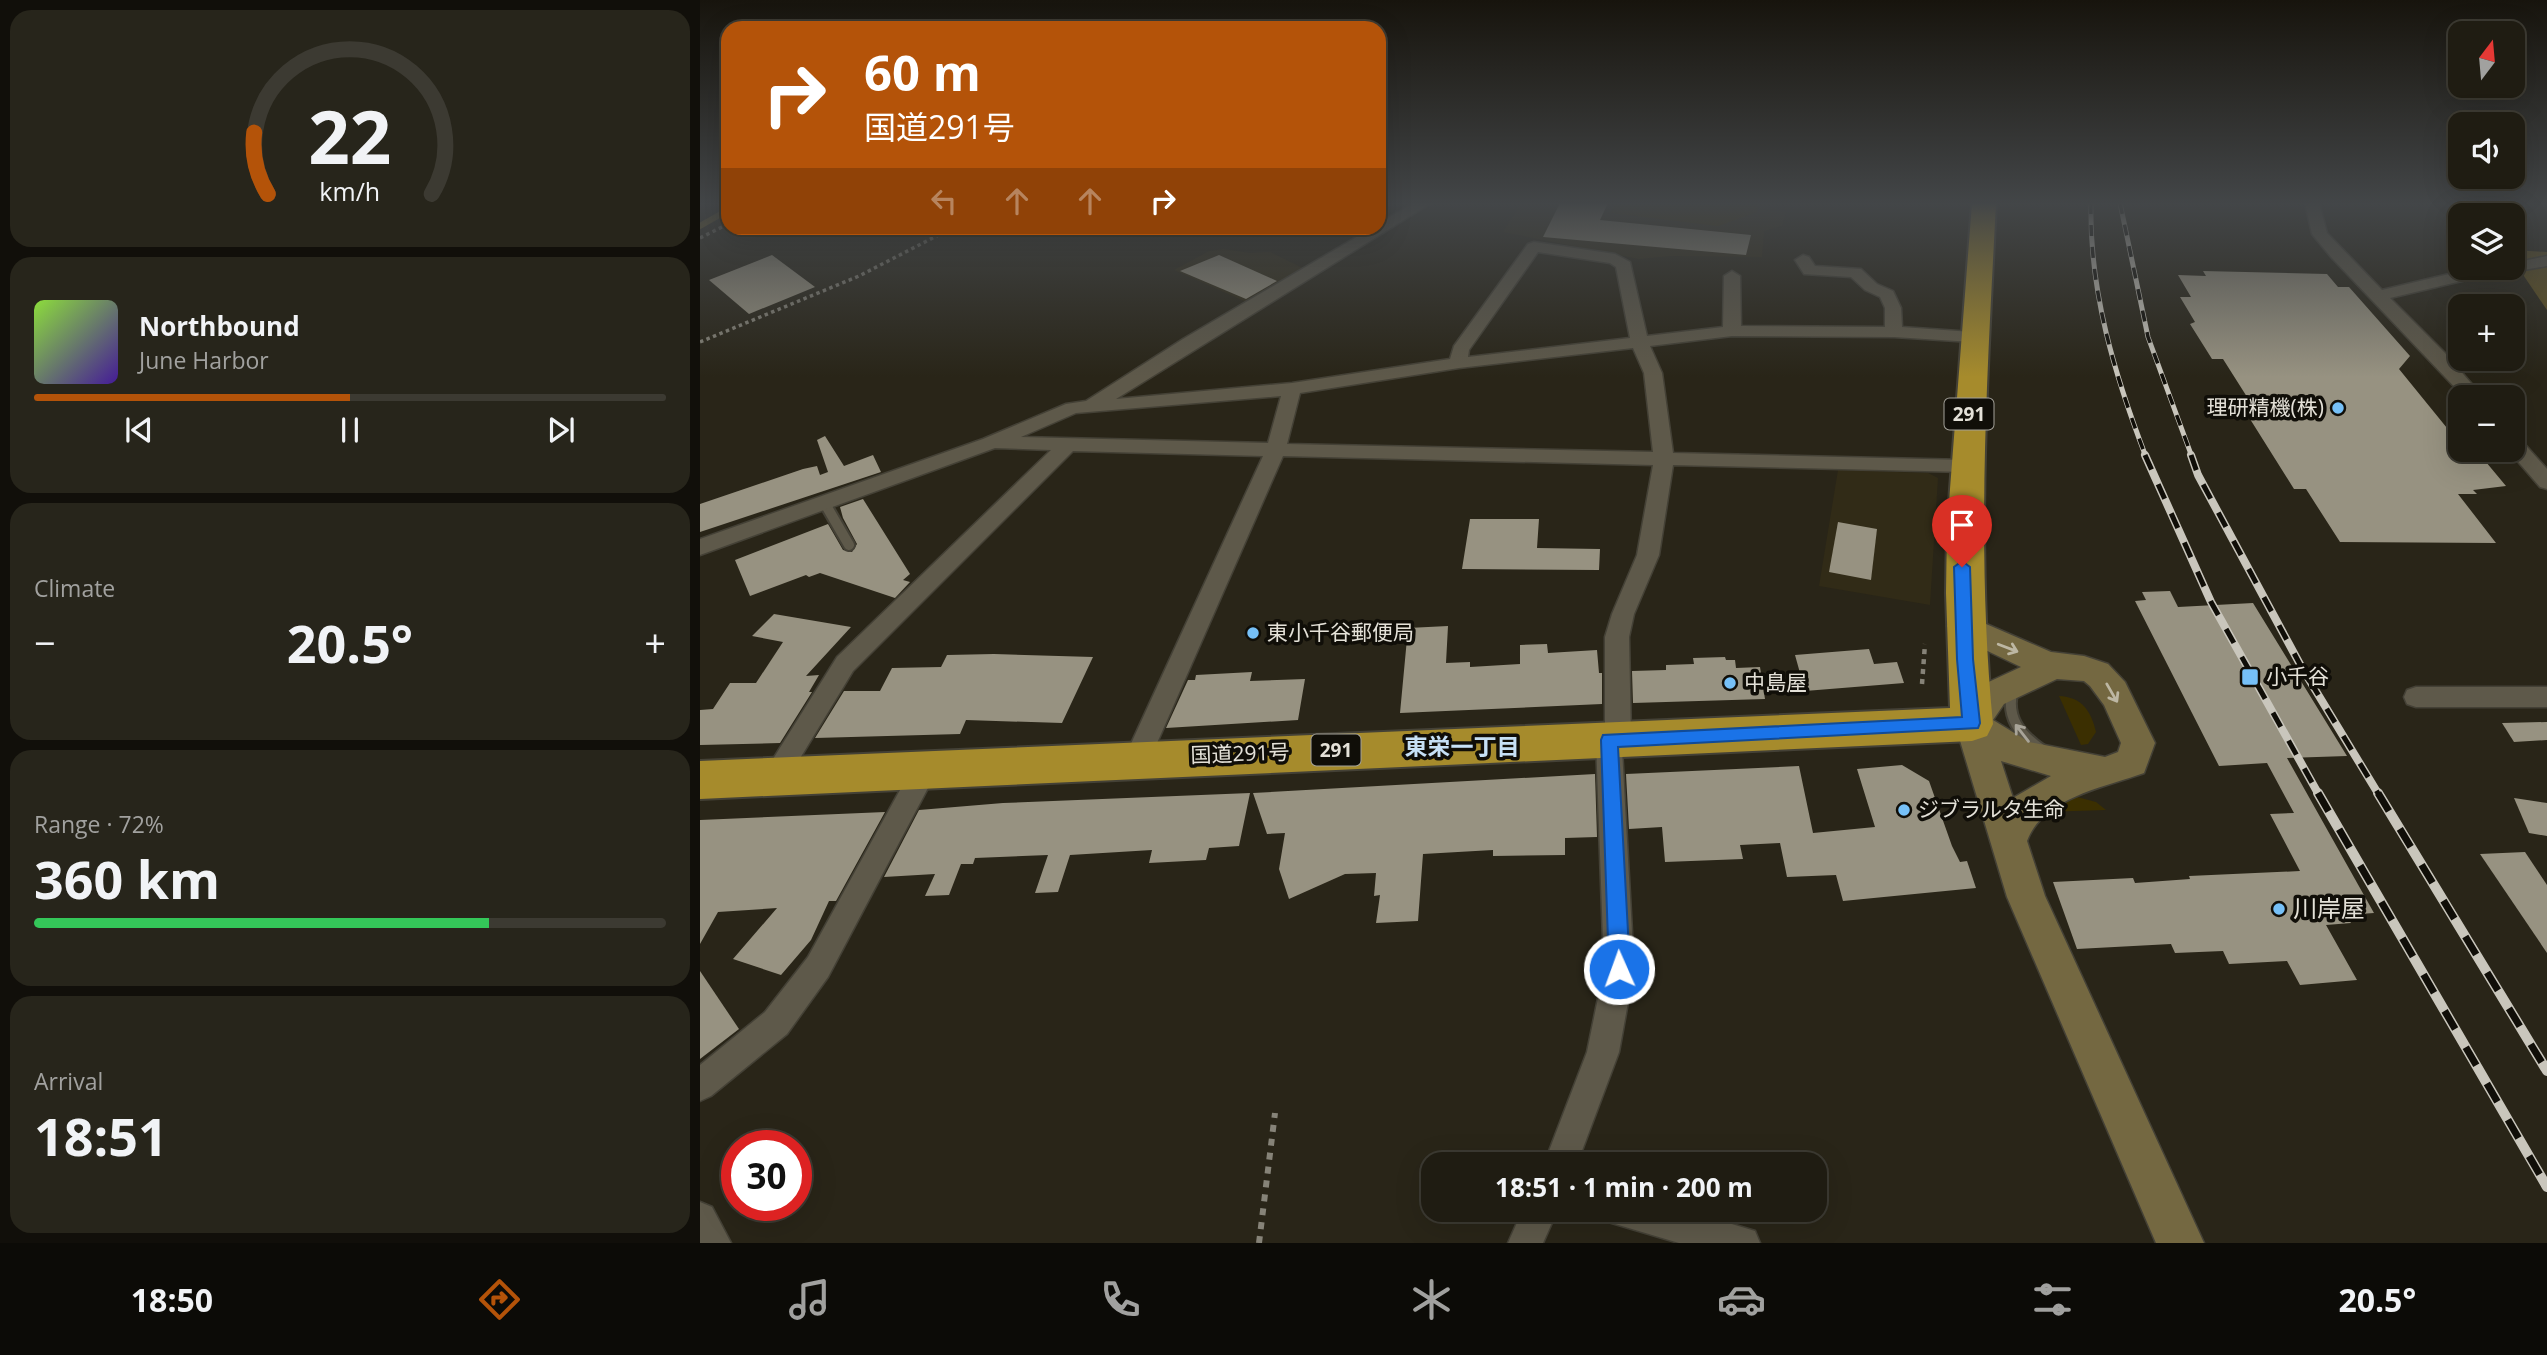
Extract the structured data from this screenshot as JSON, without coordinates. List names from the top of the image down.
{
  "streets": {
    "highway": ["291", "国道291号"]
  },
  "crossings": [
    ["291", "国道291号"]
  ],
  "districts": ["東栄一丁目"],
  "places": {
    "other": [
      "理研精機(株)",
      "東小千谷郵便局",
      "中島屋",
      "ジブラルタ生命",
      "川岸屋"
    ],
    "transit": ["小千谷"]
  },
  "north": "top",
  "page": {
    "map_buttons": ["+", "−"],
    "turn": ["60 m", "国道291号"],
    "song": ["Northbound", "June Harbor"],
    "tile": [
      "Climate",
      ["Range · 72%", "360 km"],
      ["Arrival", "18:51"]
    ],
    "heat": ["−", "20.5°", "+"],
    "limit": "30",
    "trip": "18:51 · 1 min · 200 m",
    "tabs": ["18:50", "20.5°"],
    "gauge": ["22", "km/h"]
  }
}
